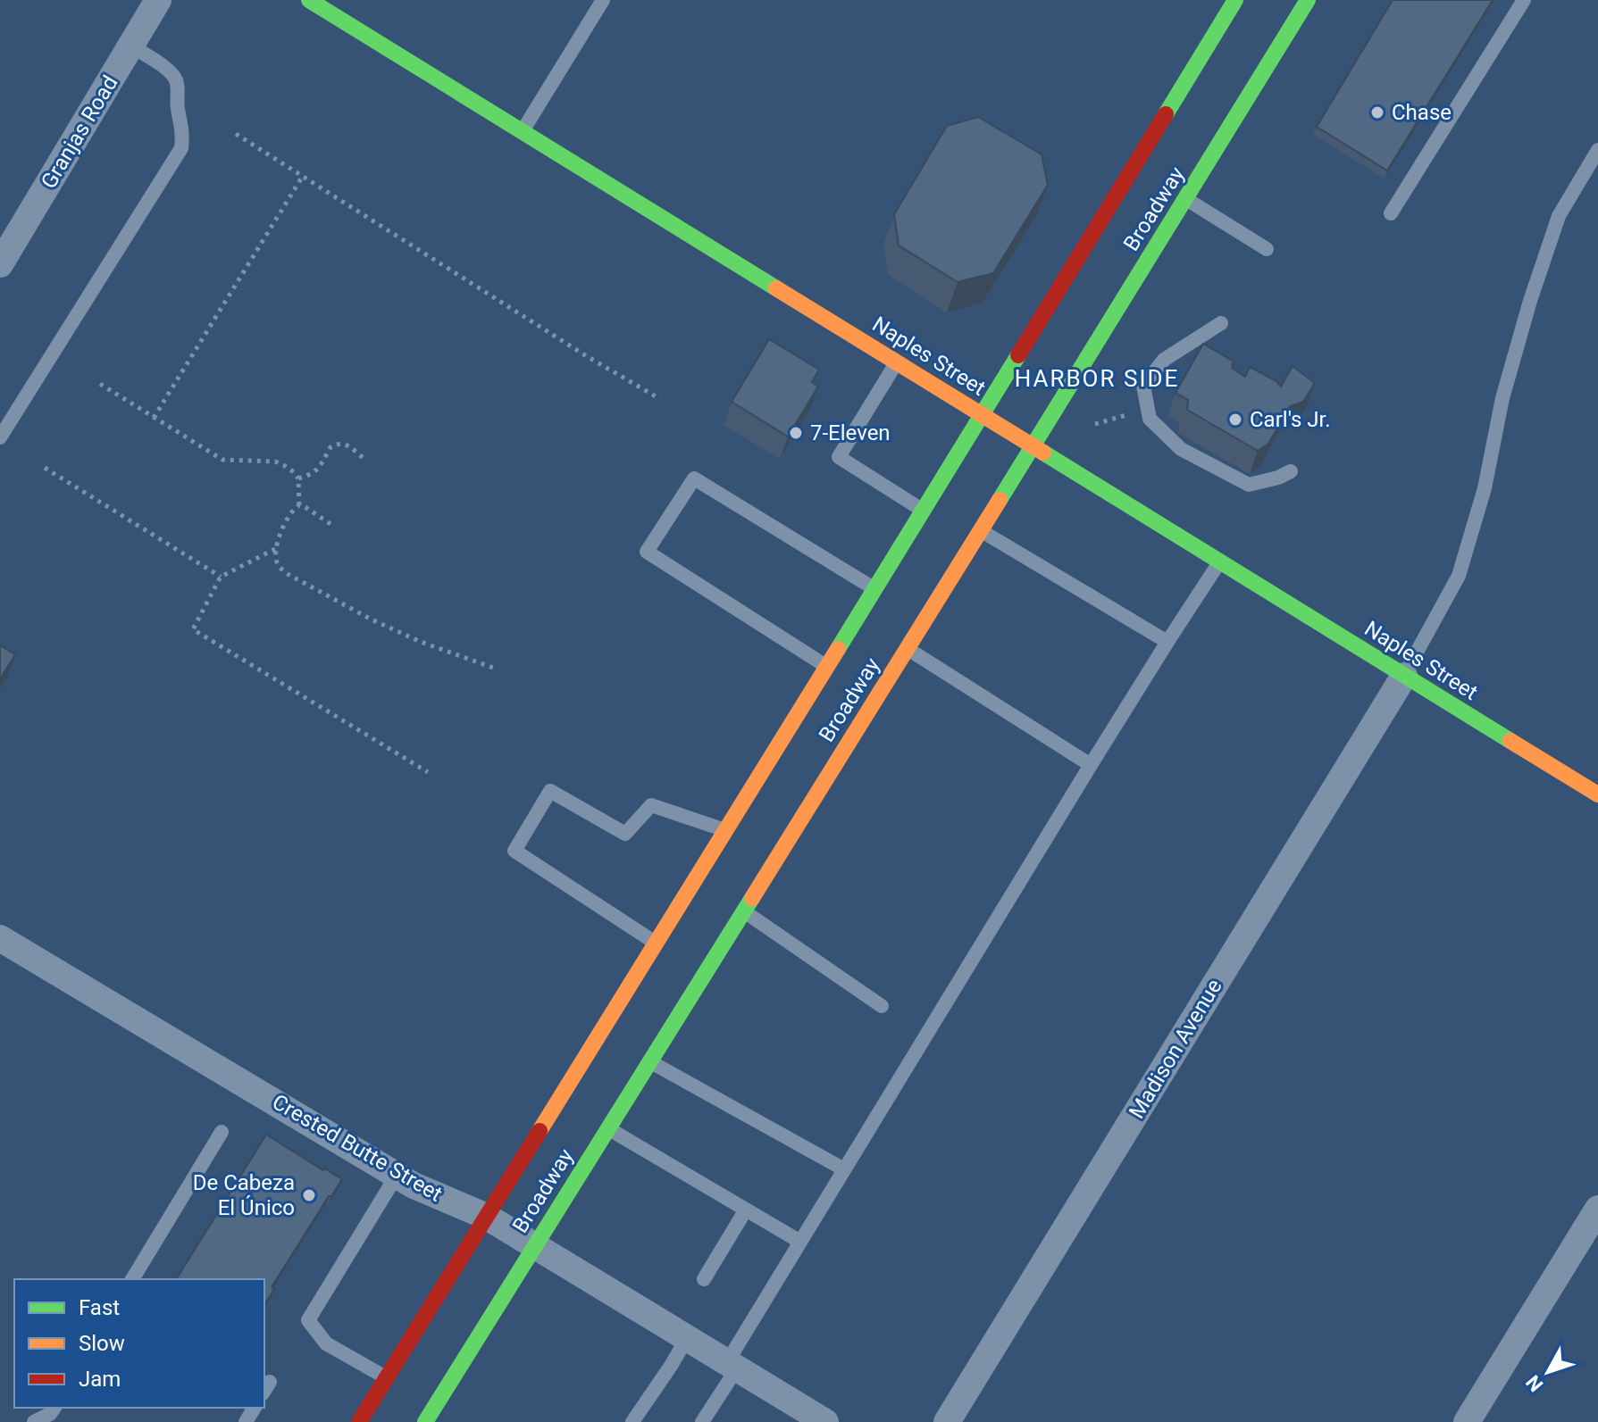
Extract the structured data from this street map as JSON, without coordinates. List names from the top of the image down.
{
  "streets": {
    "main road": ["Broadway", "Naples Street"],
    "street": ["Granjas Road", "Madison Avenue", "Crested Butte Street"]
  },
  "crossings": [
    ["Broadway", "Naples Street"],
    ["Broadway", "Crested Butte Street"],
    ["Naples Street", "Madison Avenue"]
  ],
  "districts": ["HARBOR SIDE"],
  "places": [
    "Chase",
    "Carl's Jr.",
    "7-Eleven",
    "De Cabeza El Único"
  ],
  "legend": ["Fast", "Slow", "Jam"],
  "north": "bottom left"
}
